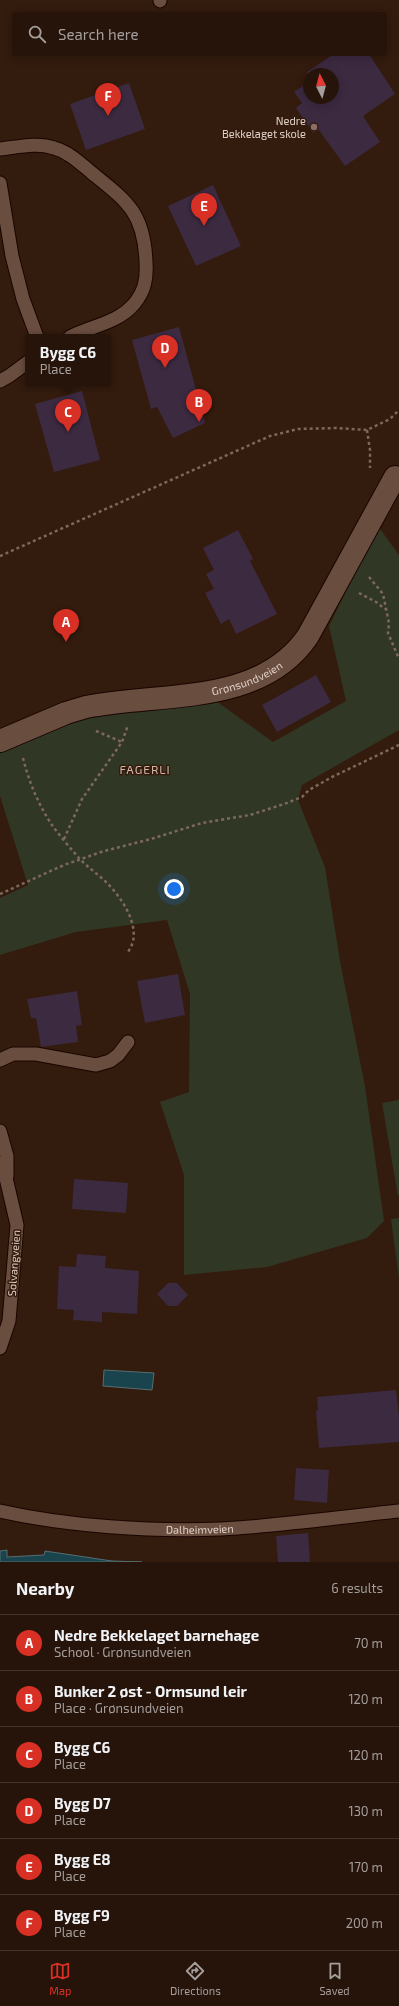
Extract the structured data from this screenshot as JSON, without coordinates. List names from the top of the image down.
{
  "streets": {
    "street": ["Grønsundveien"],
    "lane": ["Solvangveien", "Dalheimveien"]
  },
  "districts": ["FAGERLI"],
  "places": ["Nedre Bekkelaget skole"],
  "north": "top",
  "page": {
    "search": "Search here",
    "pins": [
      "F",
      "E",
      "D",
      "B",
      "C",
      "A"
    ],
    "popup": ["Bygg C6", "Place"],
    "heading": ["Nearby", "6 results"],
    "list": [
      {
        "mark": "A",
        "name": "Nedre Bekkelaget barnehage",
        "note": "School · Grønsundveien",
        "value": "70 m"
      },
      {
        "mark": "B",
        "name": "Bunker 2 øst - Ormsund leir",
        "note": "Place · Grønsundveien",
        "value": "120 m"
      },
      {
        "mark": "C",
        "name": "Bygg C6",
        "note": "Place",
        "value": "120 m"
      },
      {
        "mark": "D",
        "name": "Bygg D7",
        "note": "Place",
        "value": "130 m"
      },
      {
        "mark": "E",
        "name": "Bygg E8",
        "note": "Place",
        "value": "170 m"
      },
      {
        "mark": "F",
        "name": "Bygg F9",
        "note": "Place",
        "value": "200 m"
      }
    ],
    "nav": ["Map", "Directions", "Saved"]
  }
}
